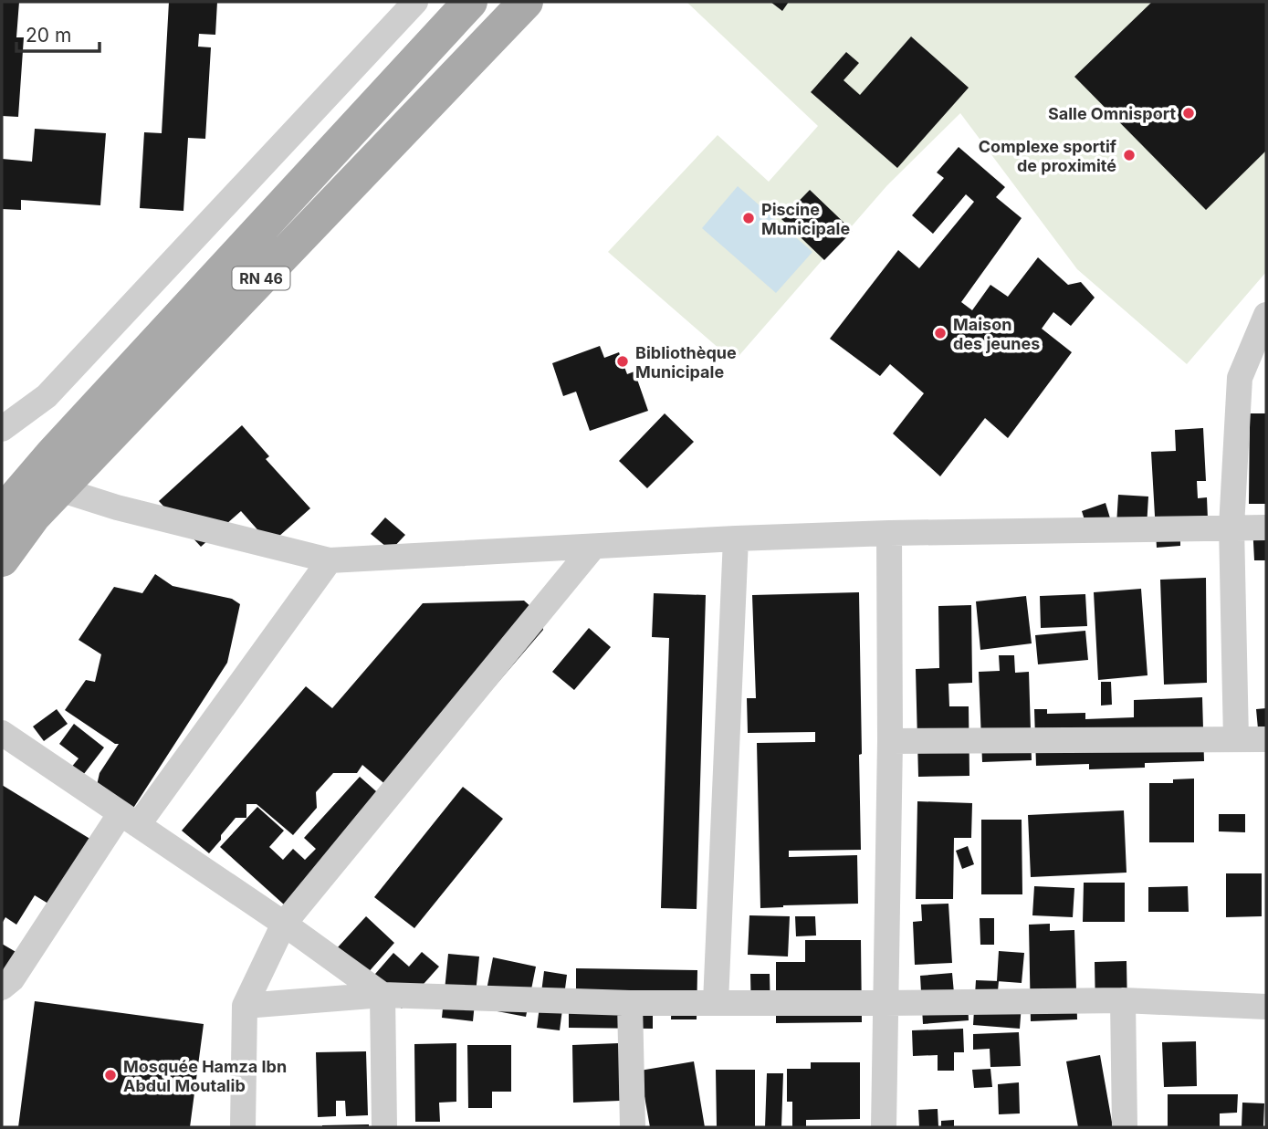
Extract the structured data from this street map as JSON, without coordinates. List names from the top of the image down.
{
  "streets": {
    "main road": ["RN 46"]
  },
  "places": [
    "Salle Omnisport",
    "Complexe sportif de proximité",
    "Piscine Municipale",
    "Maison des jeunes",
    "Bibliothèque Municipale",
    "Mosquée Hamza Ibn Abdul Moutalib"
  ],
  "scale_bar": "20 m"
}
